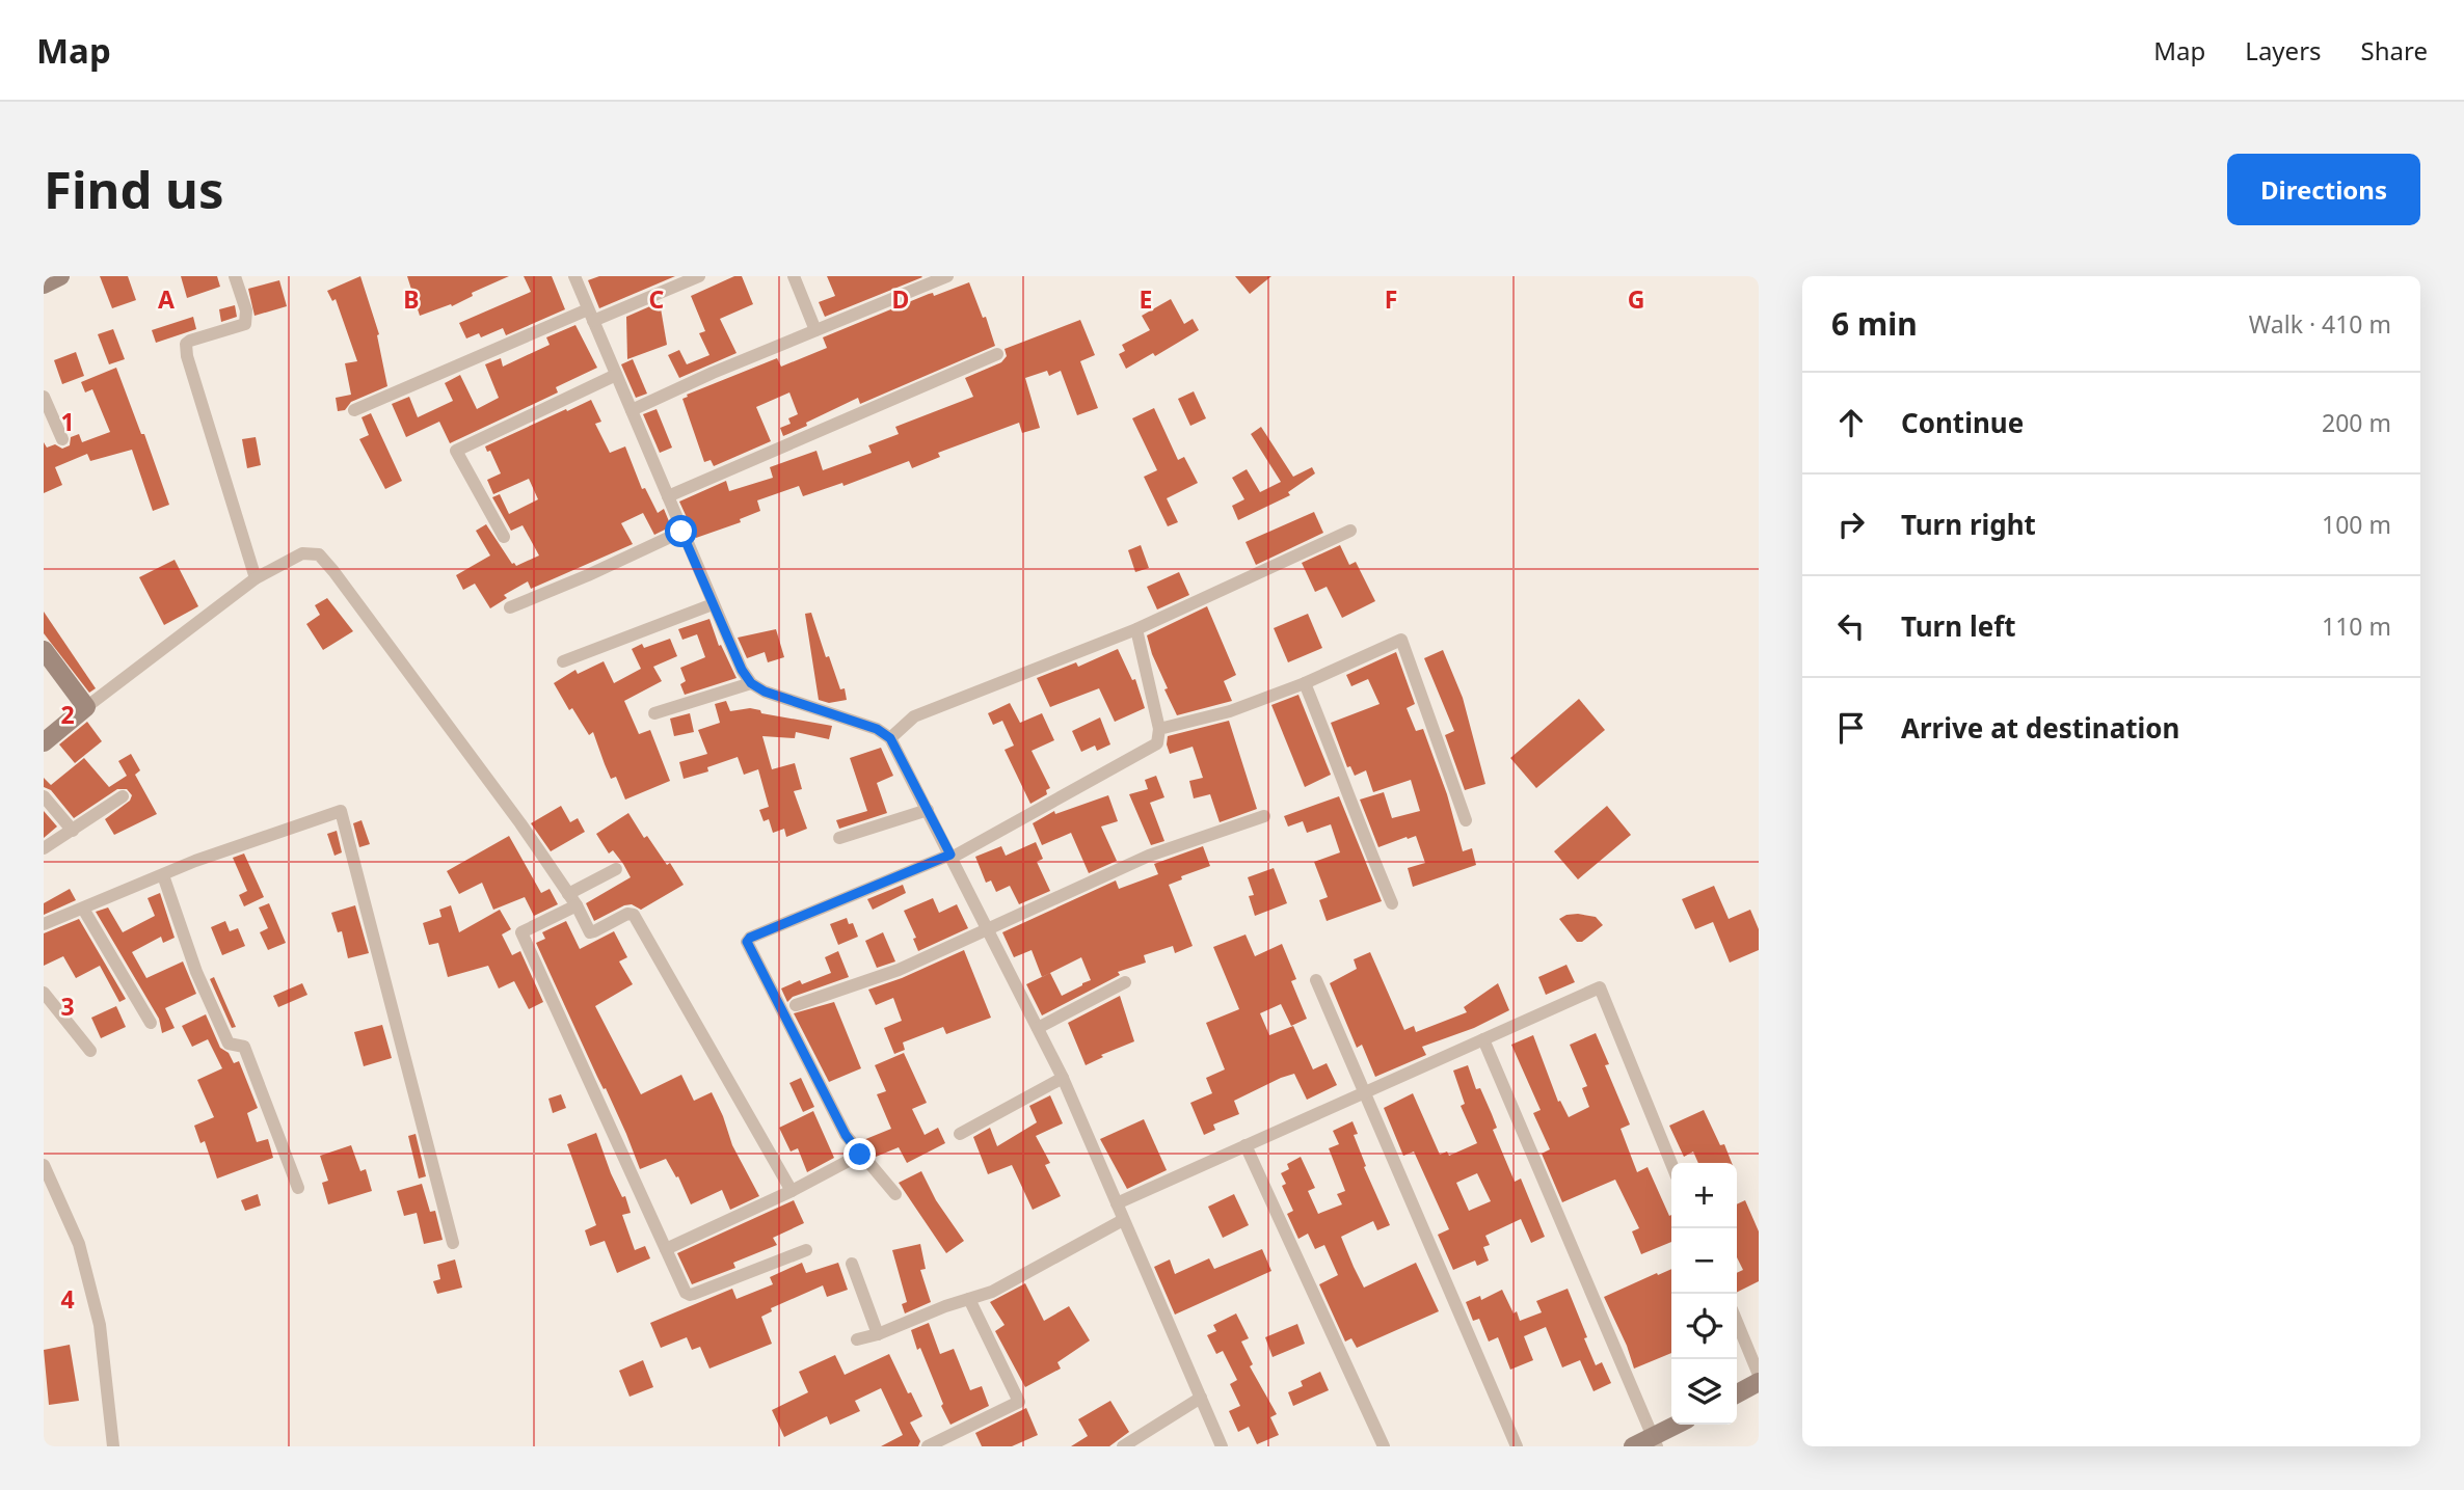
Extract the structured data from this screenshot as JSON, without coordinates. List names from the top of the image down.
{
  "page": {
    "header": "Map",
    "nav": ["Map", "Layers", "Share"],
    "buttons": "Directions",
    "title": "Find us",
    "heading": ["6 min", "Walk · 410 m"],
    "list": [
      ["Continue", "200 m"],
      ["Turn right", "100 m"],
      ["Turn left", "110 m"],
      "Arrive at destination"
    ],
    "map_buttons": ["+", "−"]
  },
  "grid": {
    "columns": [
      "A",
      "B",
      "C",
      "D",
      "E",
      "F",
      "G"
    ],
    "rows": [
      "1",
      "2",
      "3",
      "4"
    ]
  }
}
